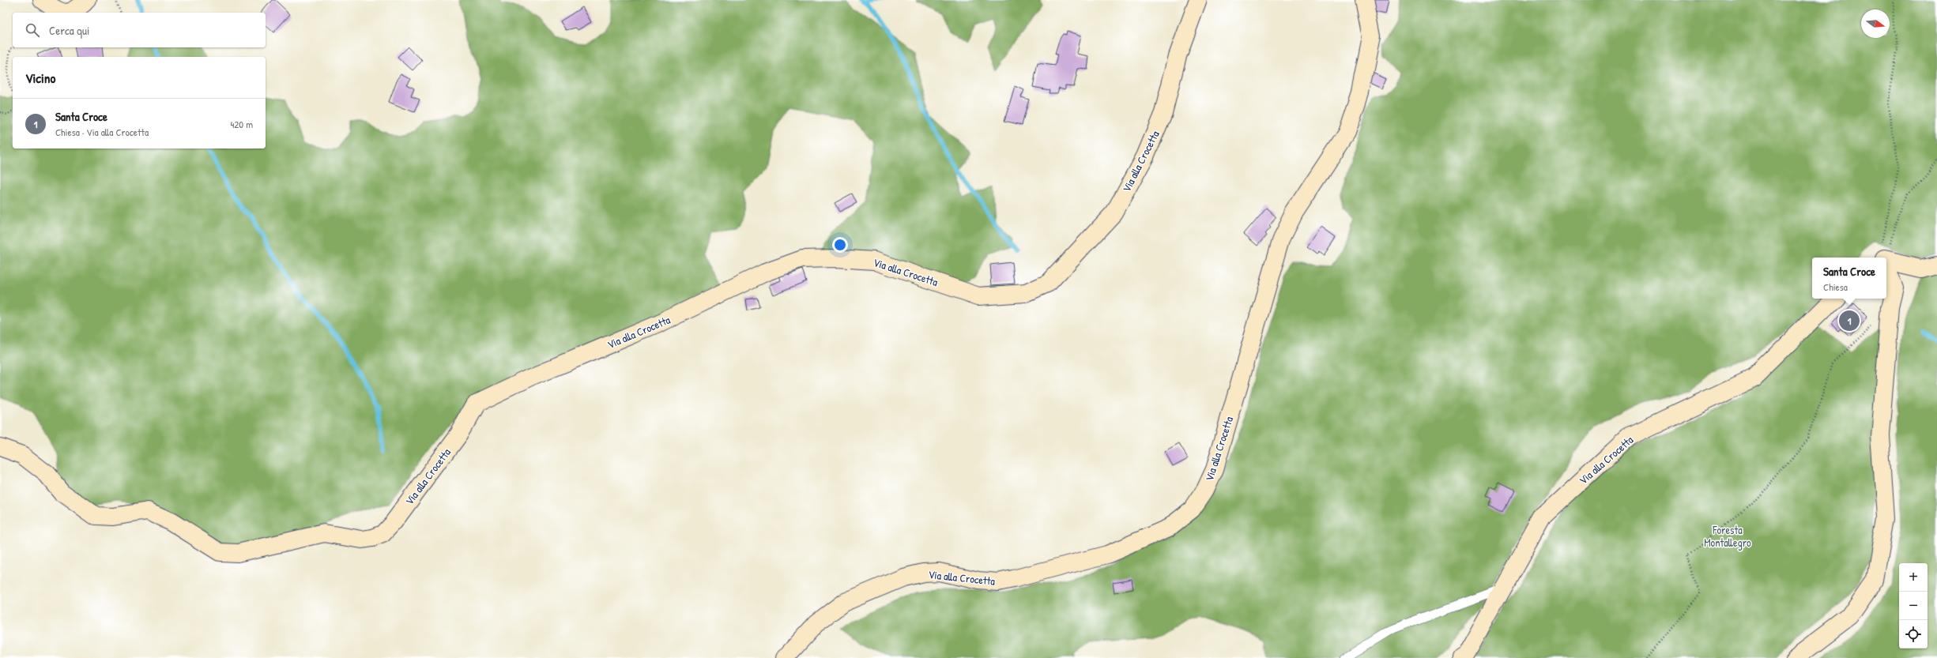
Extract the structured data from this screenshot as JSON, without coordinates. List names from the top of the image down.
{
  "streets": {
    "street": ["Via alla Crocetta"]
  },
  "parks": ["Foresta Montallegro"],
  "north": "right",
  "page": {
    "search": "Cerca qui",
    "heading": "Vicino",
    "list": [
      {
        "mark": "1",
        "name": "Santa Croce",
        "note": "Chiesa · Via alla Crocetta",
        "value": "420 m"
      }
    ],
    "popup": ["Santa Croce", "Chiesa"],
    "pins": "1",
    "map_buttons": ["+", "−"]
  }
}
